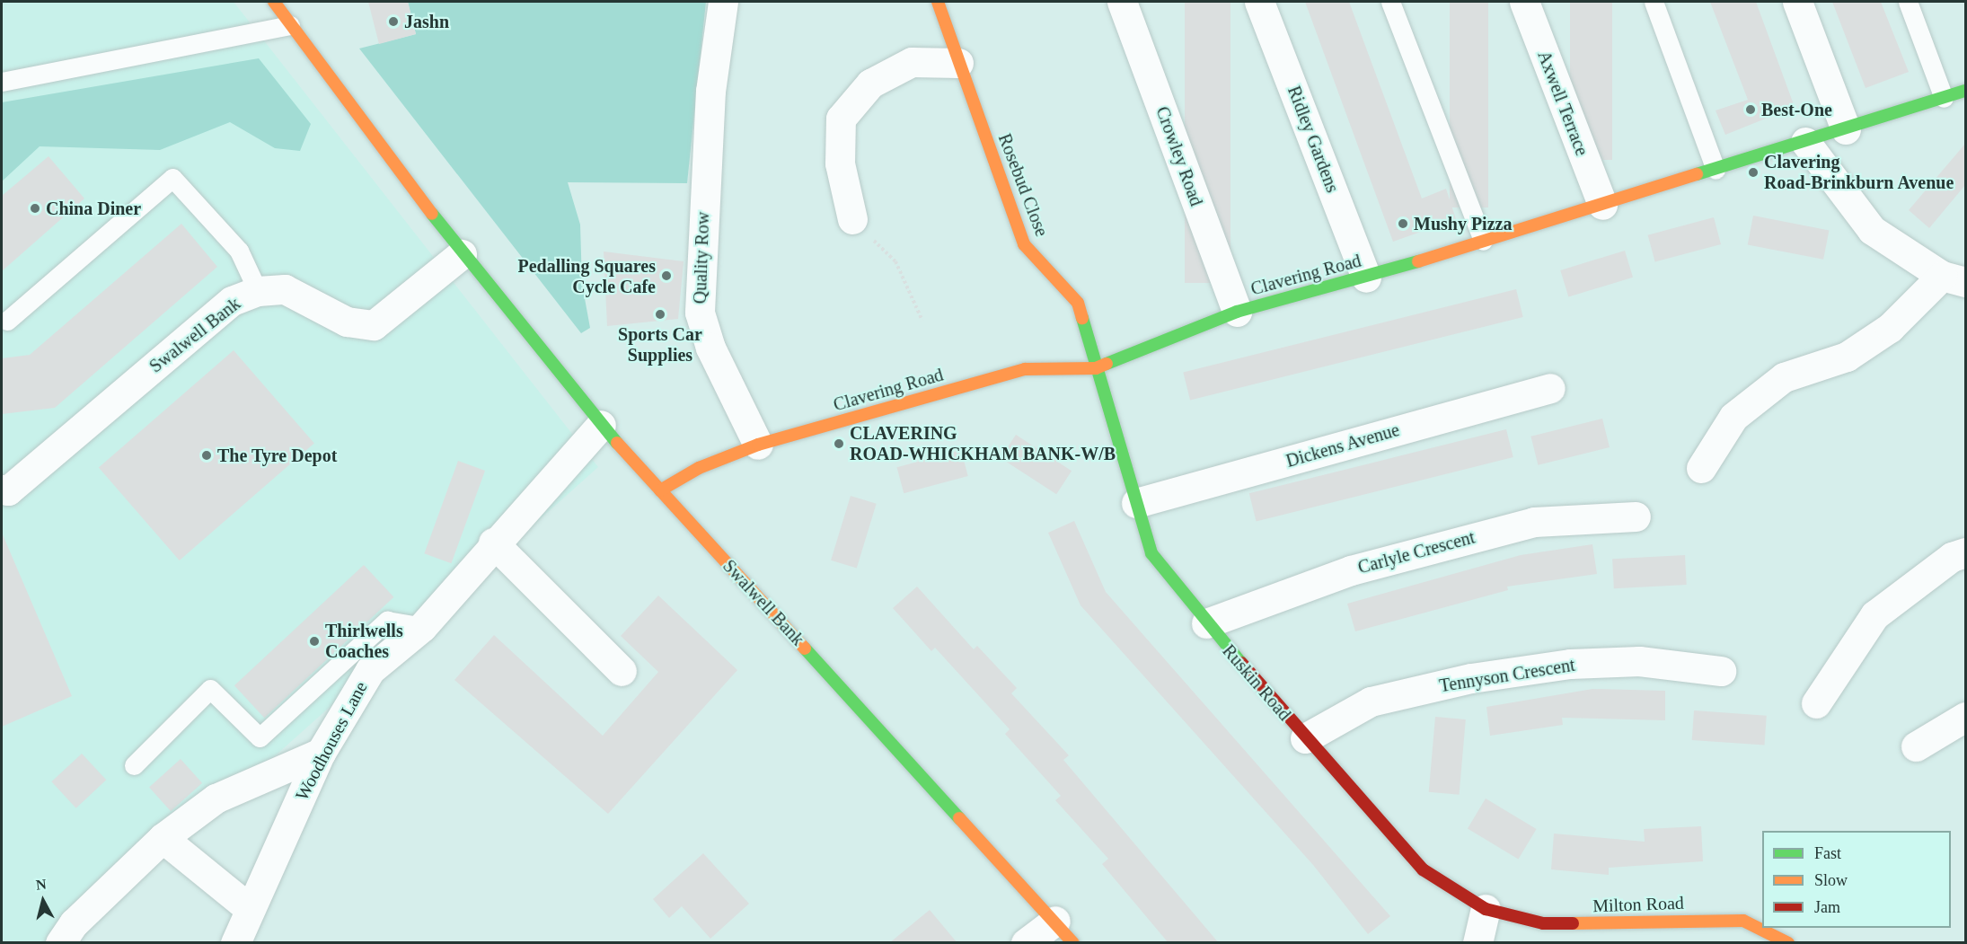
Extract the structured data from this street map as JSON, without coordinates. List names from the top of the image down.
{
  "streets": {
    "street": [
      "Axwell Terrace",
      "Ridley Gardens",
      "Crowley Road",
      "Rosebud Close",
      "Quality Row",
      "Clavering Road",
      "Swalwell Bank",
      "Dickens Avenue",
      "Carlyle Crescent",
      "Tennyson Crescent",
      "Ruskin Road",
      "Woodhouses Lane",
      "Milton Road"
    ]
  },
  "crossings": [
    ["Axwell Terrace", "Clavering Road"],
    ["Ridley Gardens", "Clavering Road"],
    ["Crowley Road", "Clavering Road"],
    ["Rosebud Close", "Clavering Road"],
    ["Rosebud Close", "Ruskin Road"],
    ["Quality Row", "Clavering Road"],
    ["Clavering Road", "Swalwell Bank"],
    ["Clavering Road", "Ruskin Road"],
    ["Swalwell Bank", "Woodhouses Lane"],
    ["Dickens Avenue", "Ruskin Road"],
    ["Carlyle Crescent", "Ruskin Road"],
    ["Tennyson Crescent", "Ruskin Road"],
    ["Ruskin Road", "Milton Road"]
  ],
  "places": [
    "Jashn",
    "Best-One",
    "Clavering Road-Brinkburn Avenue",
    "China Diner",
    "Mushy Pizza",
    "Pedalling Squares Cycle Cafe",
    "Sports Car Supplies",
    "CLAVERING ROAD-WHICKHAM BANK-W/B",
    "The Tyre Depot",
    "Thirlwells Coaches"
  ],
  "legend": ["Fast", "Slow", "Jam"],
  "north": "top"
}
